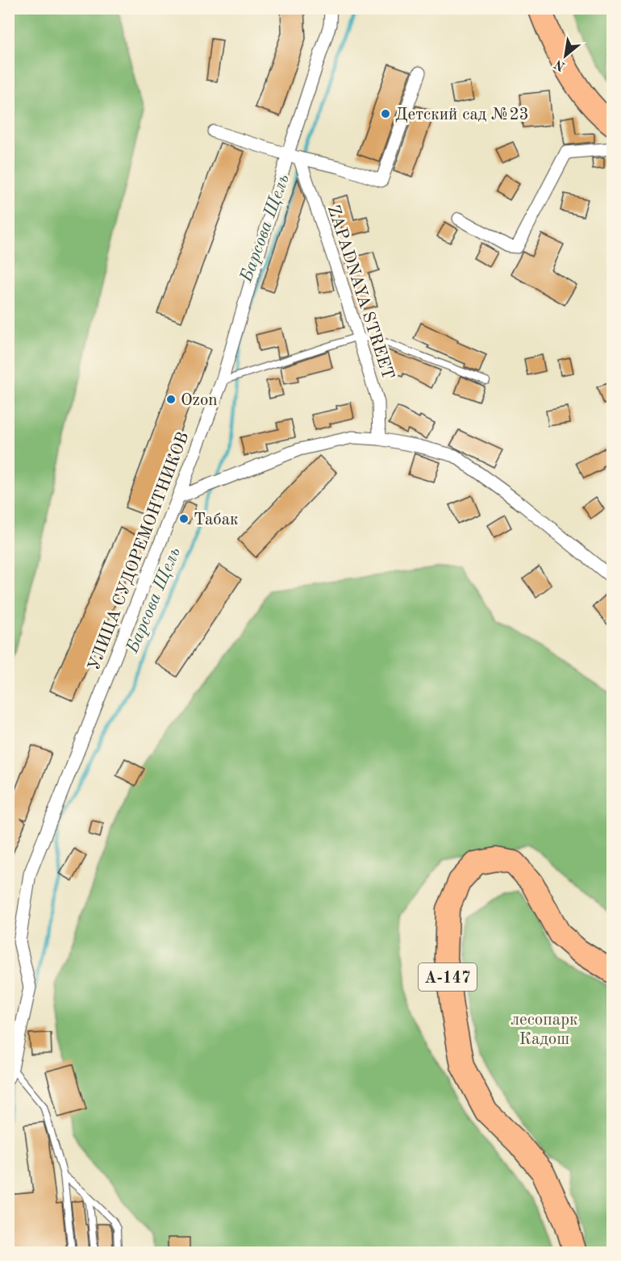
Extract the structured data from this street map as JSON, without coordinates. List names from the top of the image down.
{
  "streets": {
    "highway": ["А-147"],
    "street": ["ZAPADNAYA STREET", "УЛИЦА СУДОРЕМОНТНИКОВ"]
  },
  "crossings": [
    ["ZAPADNAYA STREET", "УЛИЦА СУДОРЕМОНТНИКОВ"]
  ],
  "water": ["Барсова Щель"],
  "parks": ["лесопарк Кадош"],
  "places": ["Детский сад №23", "Ozon", "Табак"],
  "north": "bottom left"
}
